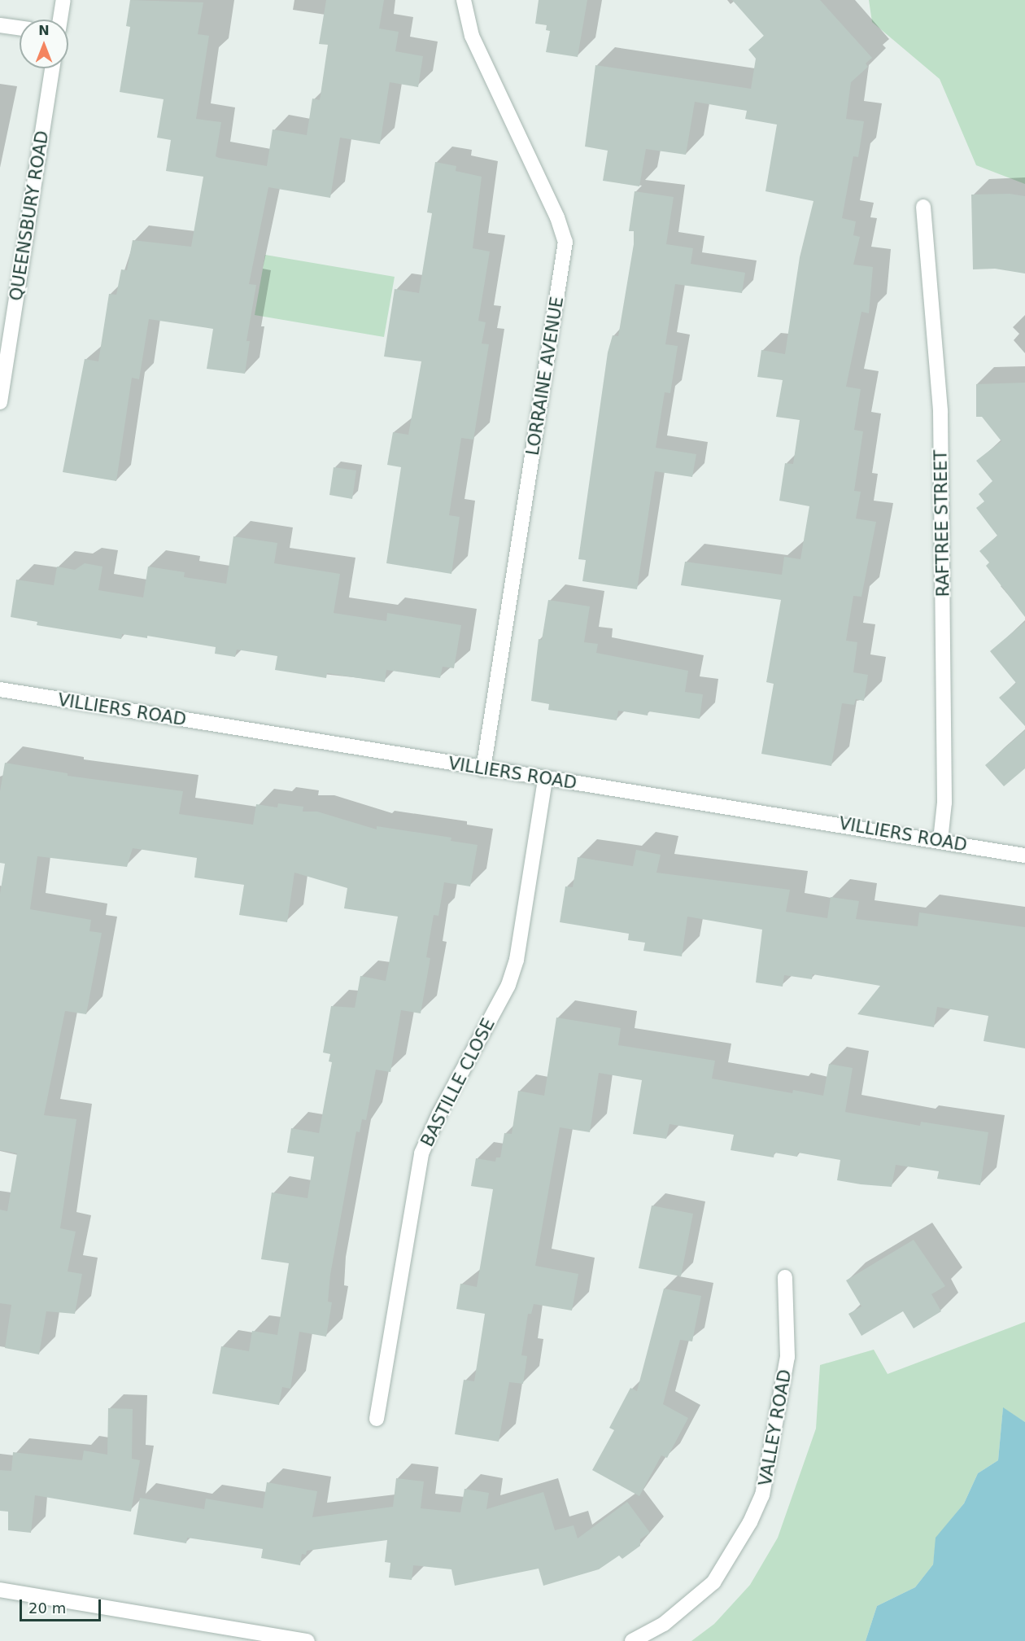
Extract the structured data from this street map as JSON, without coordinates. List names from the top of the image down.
{
  "streets": {
    "street": [
      "QUEENSBURY ROAD",
      "LORRAINE AVENUE",
      "RAFTREE STREET",
      "VILLIERS ROAD",
      "BASTILLE CLOSE",
      "VALLEY ROAD"
    ]
  },
  "crossings": [
    ["LORRAINE AVENUE", "VILLIERS ROAD"],
    ["RAFTREE STREET", "VILLIERS ROAD"],
    ["VILLIERS ROAD", "BASTILLE CLOSE"]
  ],
  "scale_bar": "20 m",
  "north": "top"
}
